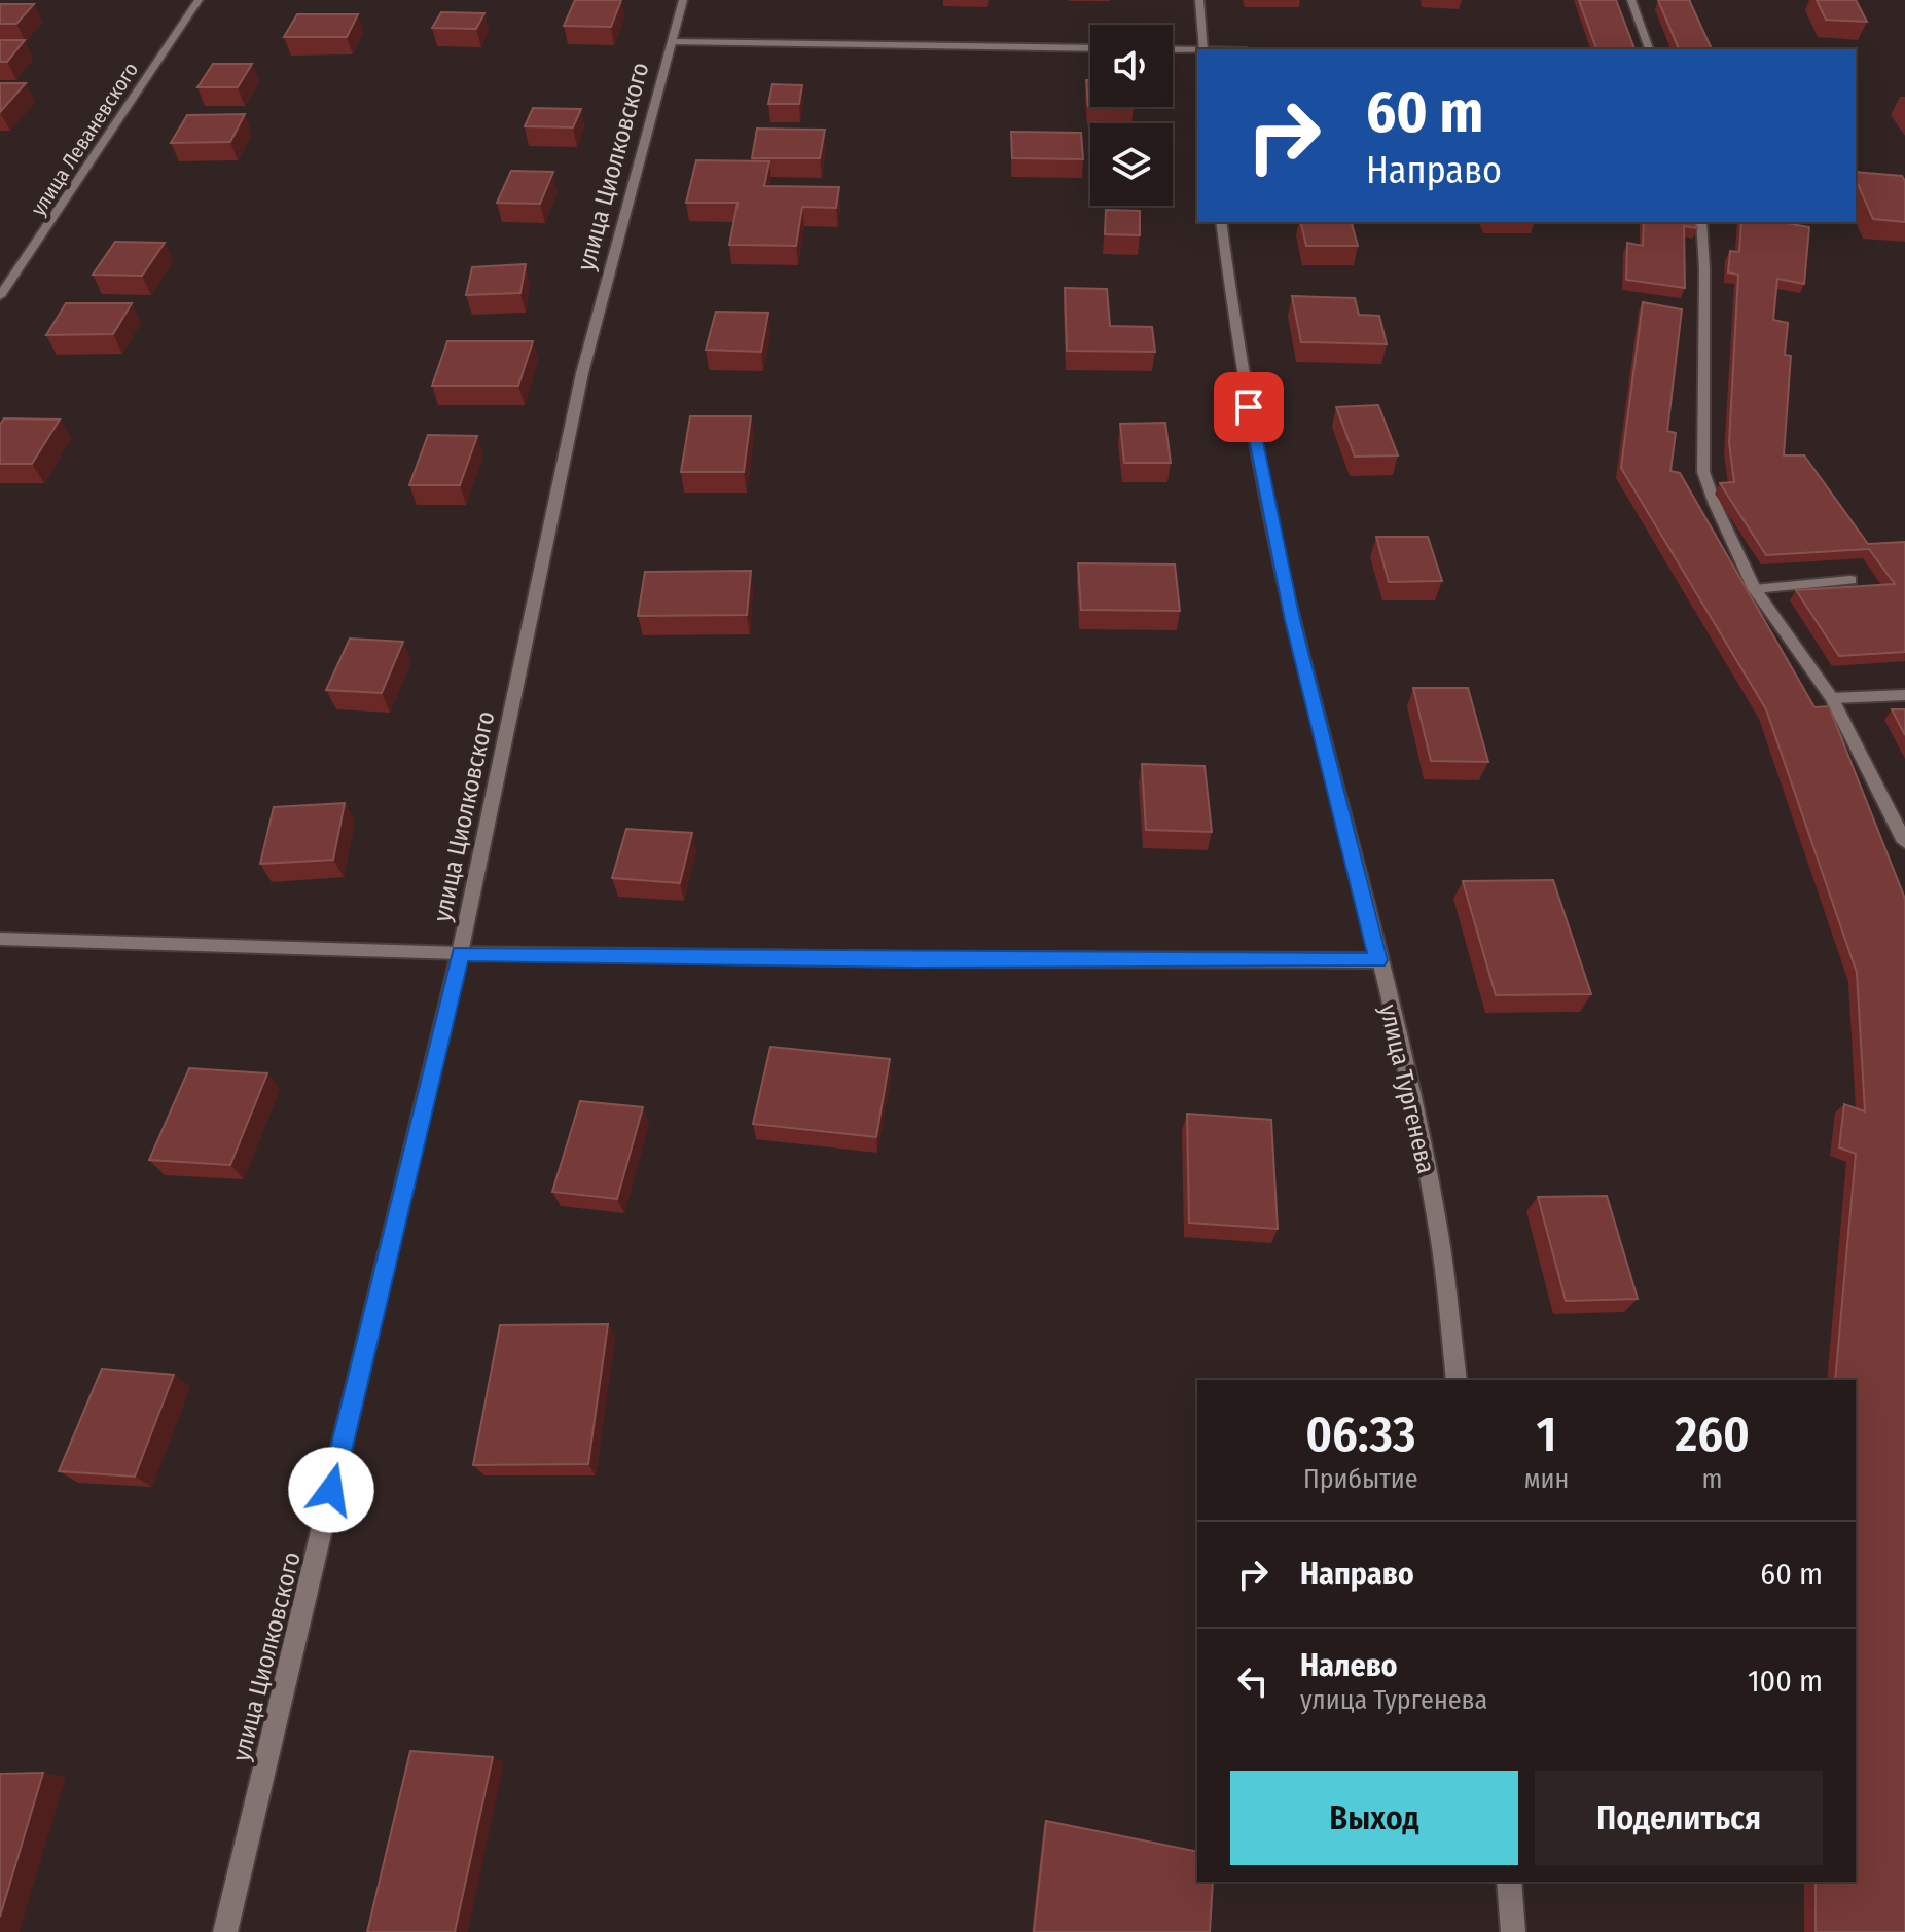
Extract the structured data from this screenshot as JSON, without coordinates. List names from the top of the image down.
{
  "streets": {
    "street": ["улица Леваневского", "улица Циолковского", "улица Тургенева"]
  },
  "page": {
    "turn": ["60 m", "Направо"],
    "eta": [
      "06:33",
      "Прибытие",
      "1",
      "мин",
      "260",
      "m"
    ],
    "list": [
      {
        "name": "Направо",
        "value": "60 m"
      },
      {
        "name": "Налево",
        "note": "улица Тургенева",
        "value": "100 m"
      }
    ],
    "buttons": ["Выход", "Поделиться"]
  }
}
